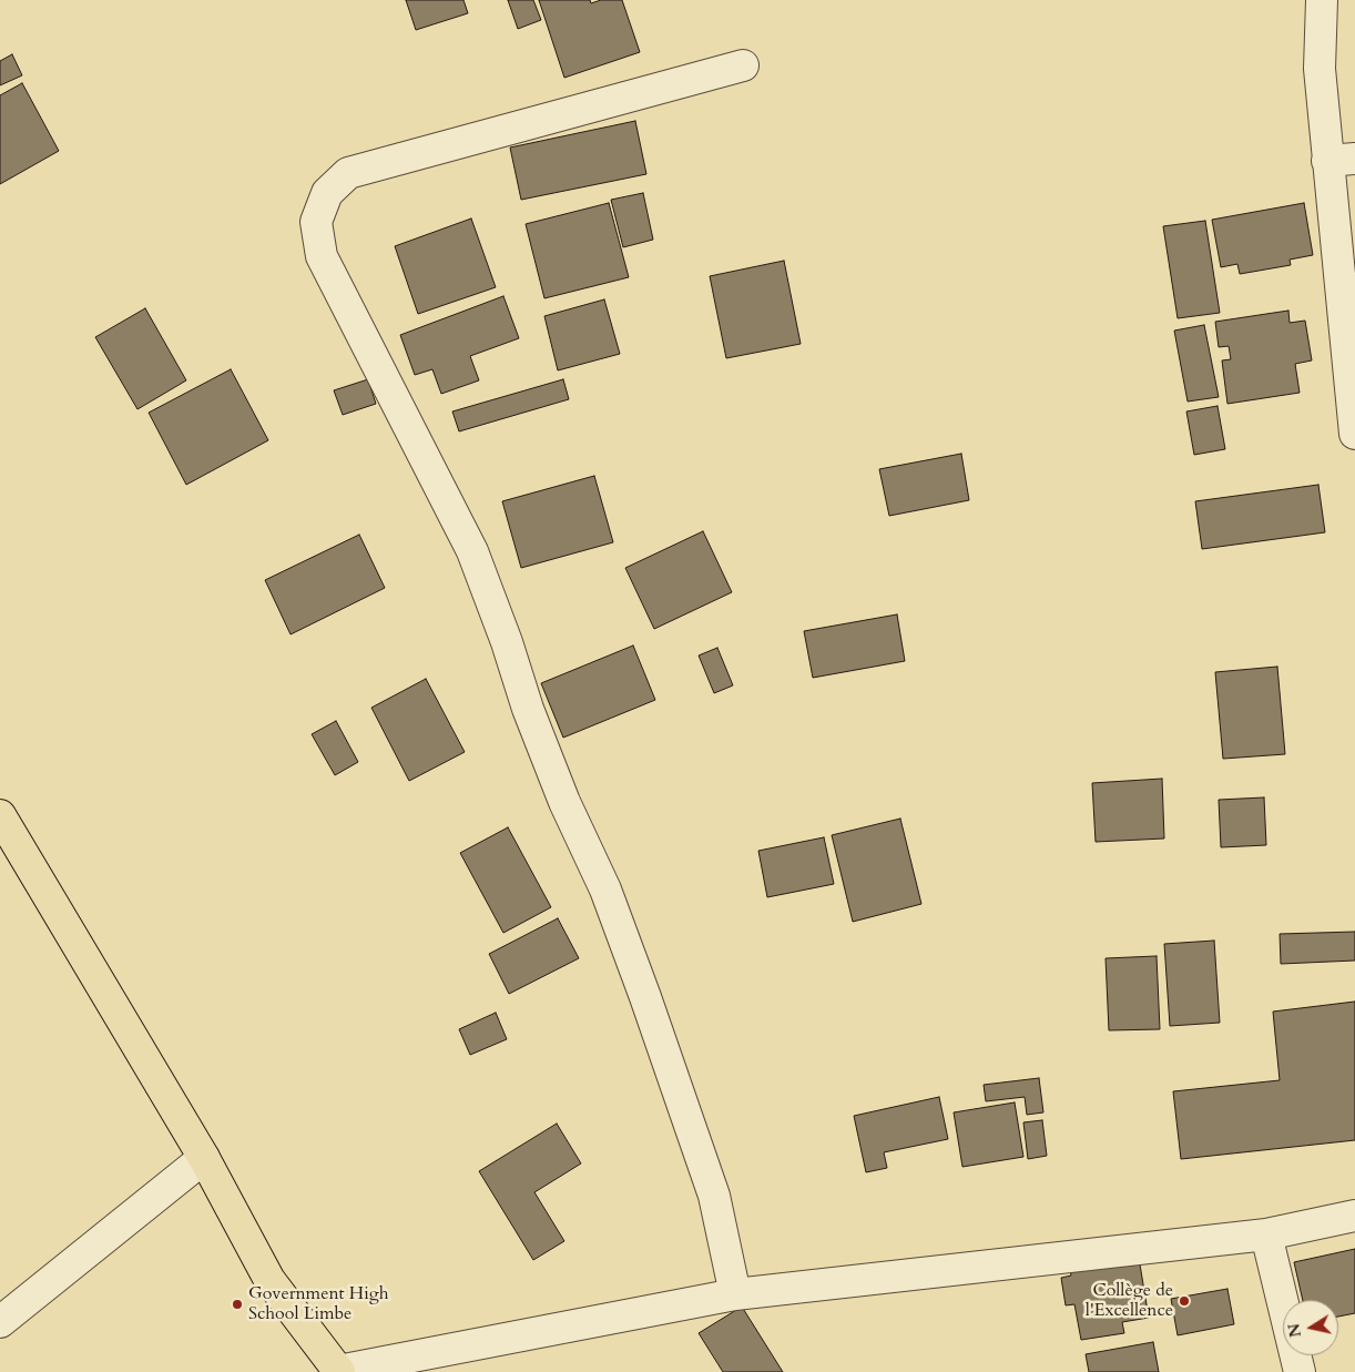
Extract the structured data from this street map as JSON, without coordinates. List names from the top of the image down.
{
  "places": ["Collège de l'Excellence", "Government High School Limbe"],
  "north": "left"
}
